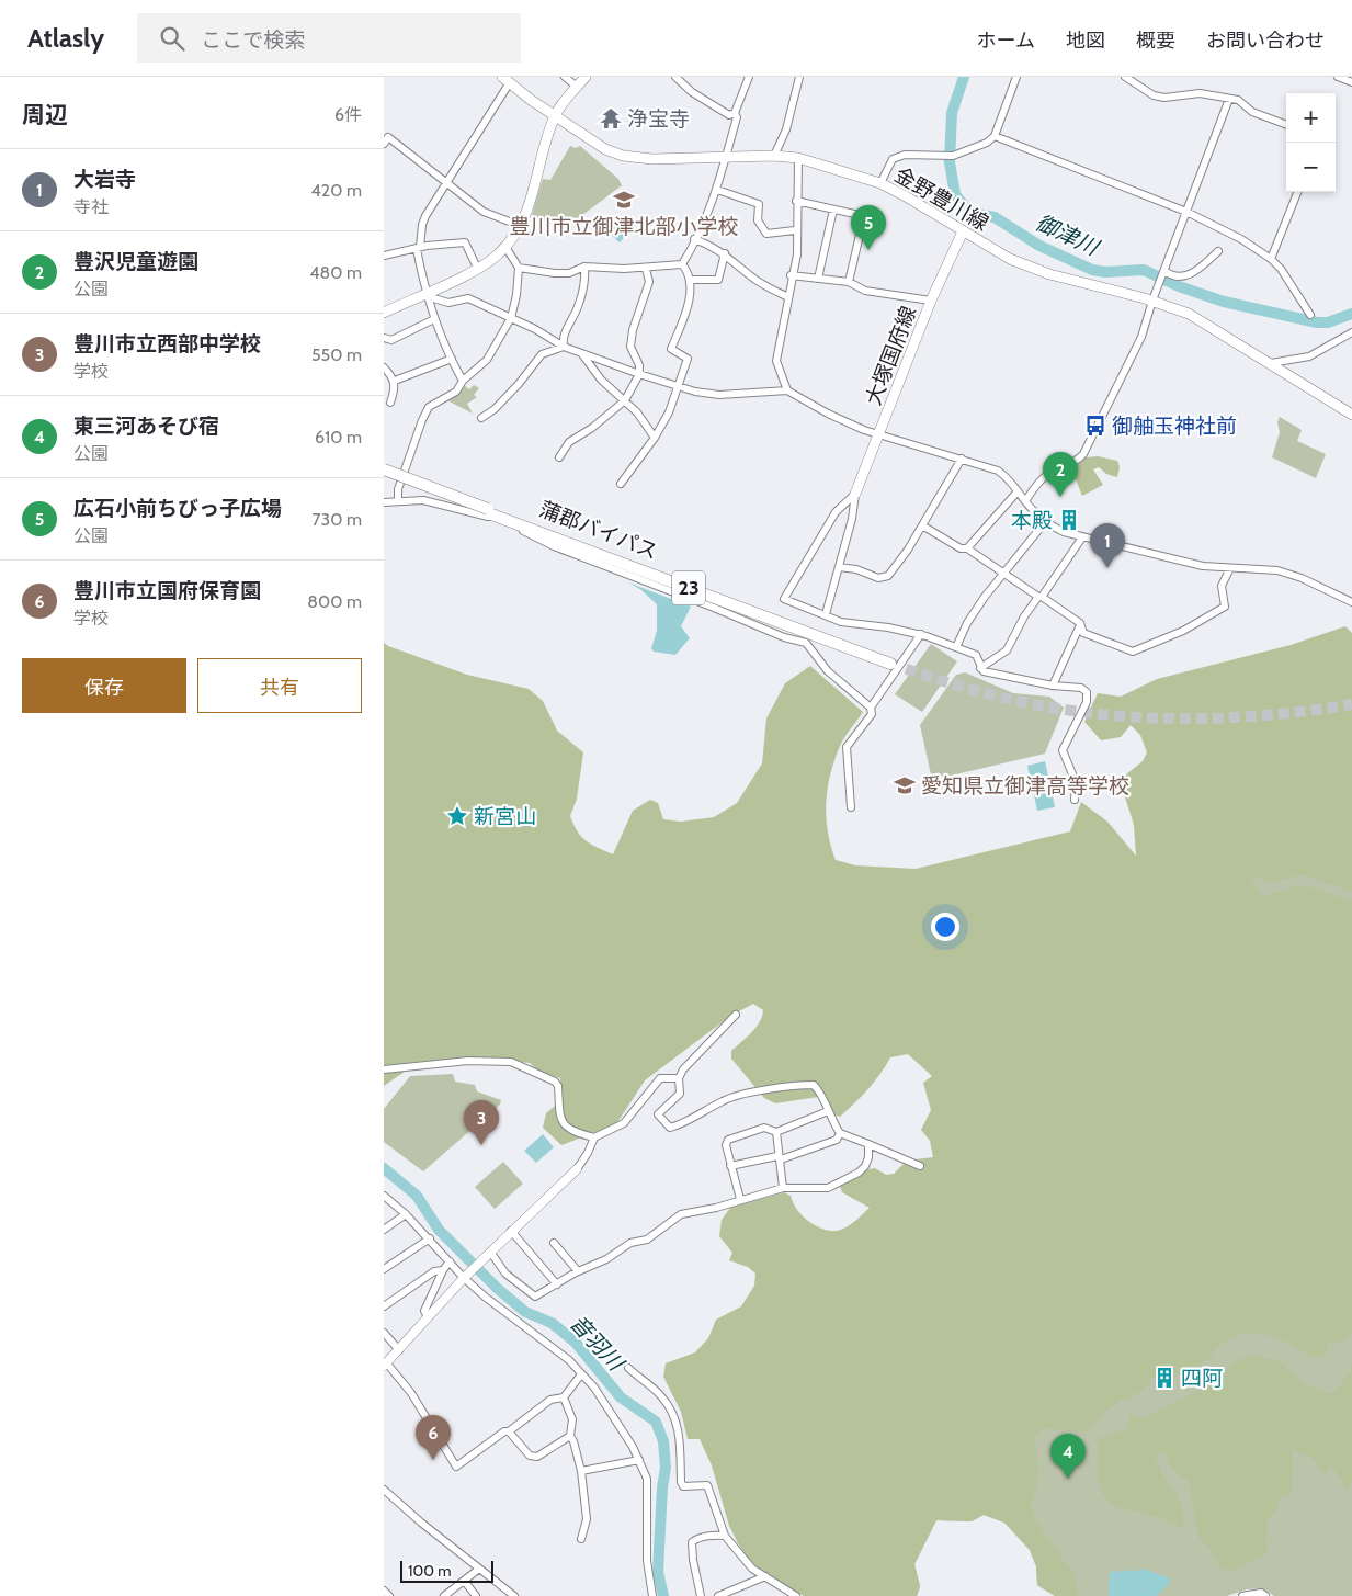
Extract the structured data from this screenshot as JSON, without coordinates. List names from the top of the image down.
{
  "streets": {
    "highway": ["蒲郡バイパス", "23"],
    "main road": ["金野豊川線", "大塚国府線"]
  },
  "crossings": [
    ["金野豊川線", "大塚国府線"]
  ],
  "water": ["御津川", "音羽川"],
  "places": {
    "temple": ["浄宝寺"],
    "school or university": ["豊川市立御津北部小学校", "愛知県立御津高等学校"],
    "bus stop": ["御舳玉神社前"],
    "building": ["本殿", "四阿"],
    "place": ["新宮山"]
  },
  "scale_bar": "100 m",
  "page": {
    "header": "Atlasly",
    "search": "ここで検索",
    "nav": [
      "ホーム",
      "地図",
      "概要",
      "お問い合わせ"
    ],
    "heading": ["周辺", "6件"],
    "map_buttons": ["+", "−"],
    "list": [
      {
        "mark": "1",
        "name": "大岩寺",
        "note": "寺社",
        "value": "420 m"
      },
      {
        "mark": "2",
        "name": "豊沢児童遊園",
        "note": "公園",
        "value": "480 m"
      },
      {
        "mark": "3",
        "name": "豊川市立西部中学校",
        "note": "学校",
        "value": "550 m"
      },
      {
        "mark": "4",
        "name": "東三河あそび宿",
        "note": "公園",
        "value": "610 m"
      },
      {
        "mark": "5",
        "name": "広石小前ちびっ子広場",
        "note": "公園",
        "value": "730 m"
      },
      {
        "mark": "6",
        "name": "豊川市立国府保育園",
        "note": "学校",
        "value": "800 m"
      }
    ],
    "pins": [
      "5",
      "2",
      "1",
      "3",
      "6",
      "4"
    ],
    "buttons": ["保存", "共有"],
    "scale": "100 m"
  }
}
